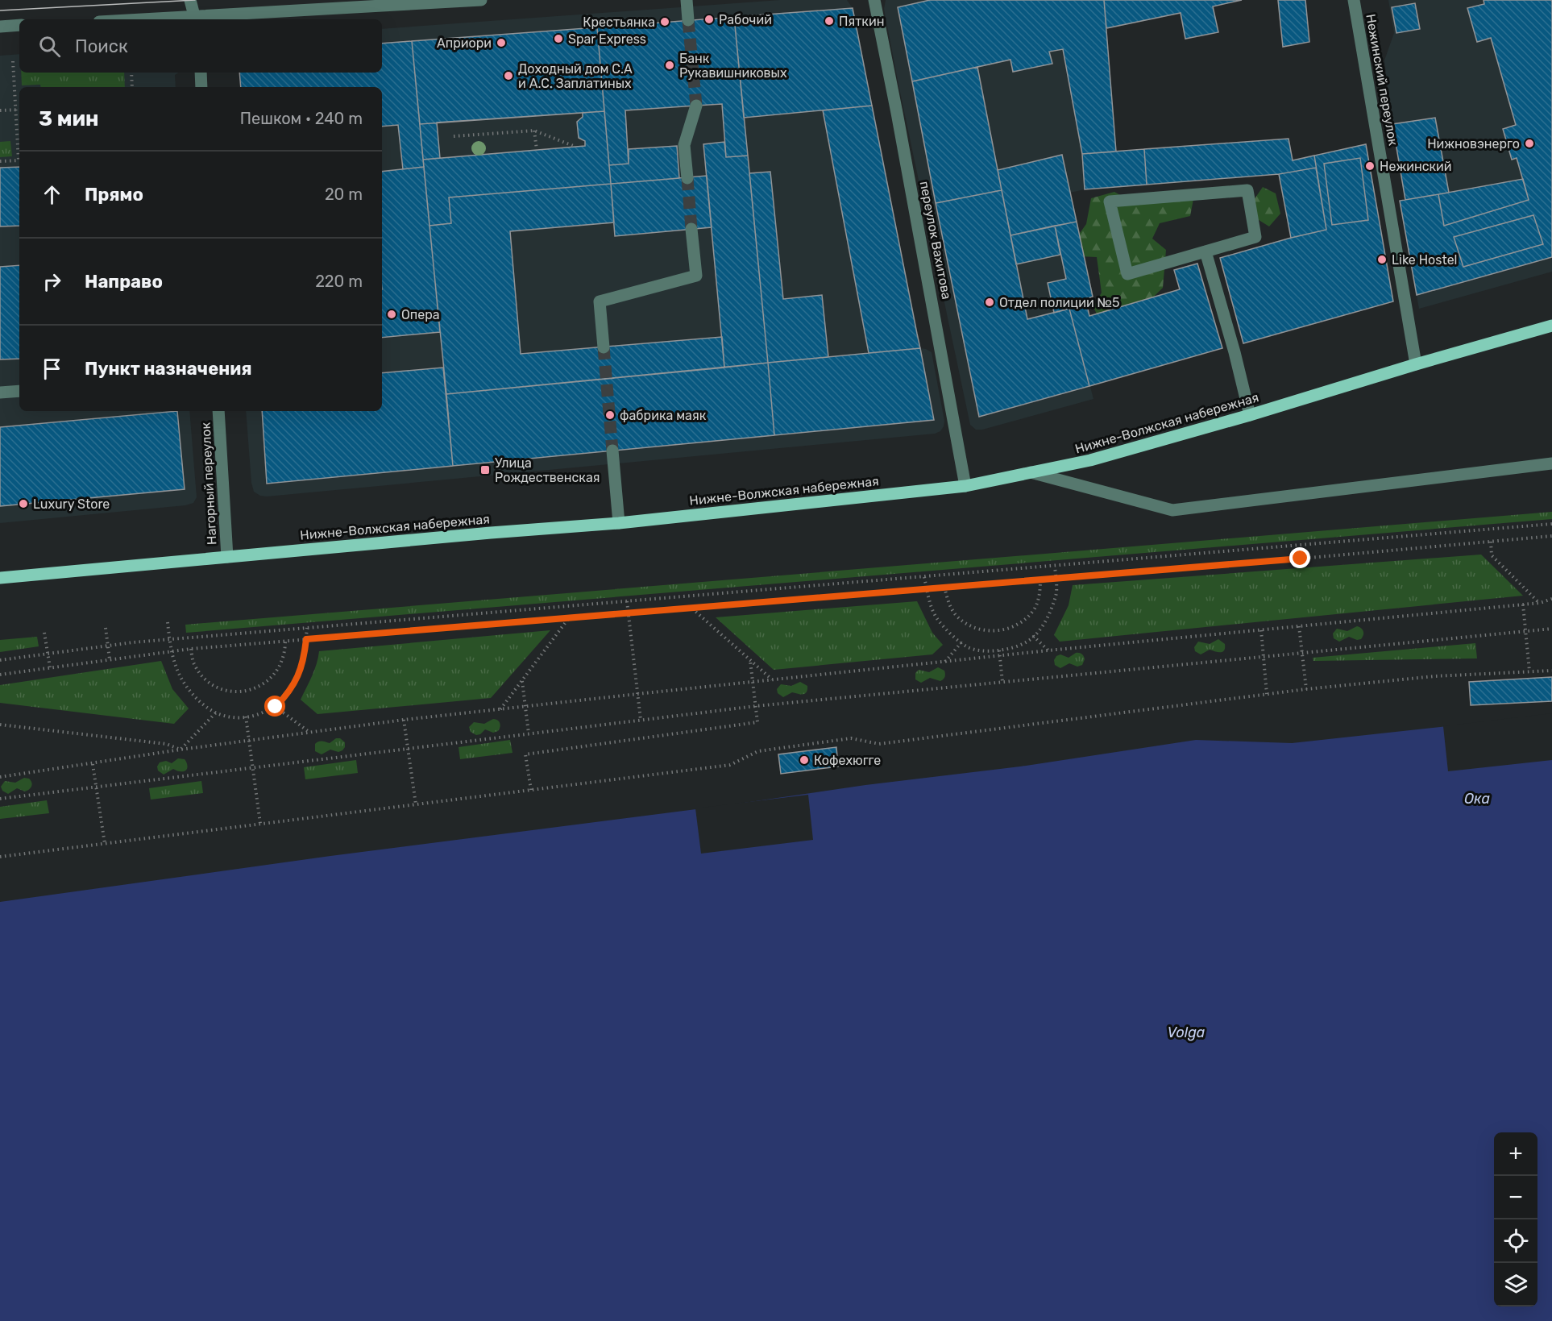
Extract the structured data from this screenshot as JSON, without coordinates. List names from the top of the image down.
{
  "streets": {
    "main road": ["Нижне-Волжская набережная"],
    "street": ["Нежинский переулок", "переулок Вахитова", "Нагорный переулок"]
  },
  "crossings": [
    ["Нежинский переулок", "Нижне-Волжская набережная"],
    ["переулок Вахитова", "Нижне-Волжская набережная"],
    ["Нижне-Волжская набережная", "Нагорный переулок"]
  ],
  "water": ["Ока", "Volga"],
  "places": {
    "other": [
      "Рабочий",
      "Пяткин",
      "Крестьянка",
      "Spar Express",
      "Априори",
      "Банк Рукавишниковых",
      "Доходный дом С.А и А.С. Заплатиных",
      "Нижновэнерго",
      "Нежинский",
      "Like Hostel",
      "Отдел полиции №5",
      "Опера",
      "фабрика маяк",
      "Luxury Store",
      "Кофехюгге"
    ],
    "transit": ["Улица Рождественская"]
  },
  "page": {
    "search": "Поиск",
    "heading": ["3 мин", "Пешком · 240 m"],
    "list": [
      ["Прямо", "20 m"],
      ["Направо", "220 m"],
      "Пункт назначения"
    ],
    "map_buttons": ["+", "−"]
  }
}
